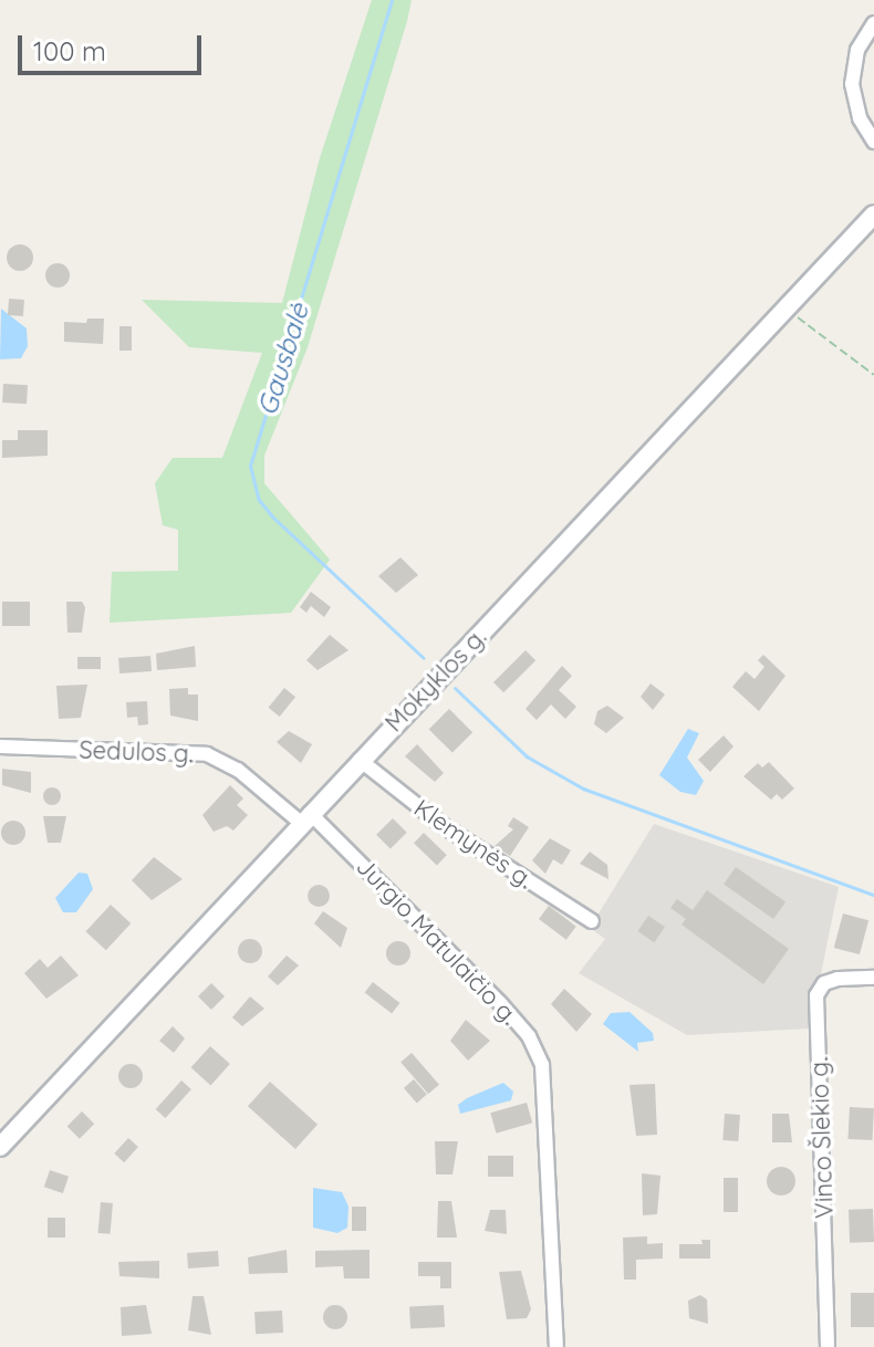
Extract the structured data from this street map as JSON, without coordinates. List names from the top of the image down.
{
  "streets": {
    "main road": ["Mokyklos g."],
    "street": [
      "Sedulos g.",
      "Klemynės g.",
      "Jurgio Matulaičio g.",
      "Vinco Šlekio g."
    ]
  },
  "crossings": [
    ["Mokyklos g.", "Sedulos g."],
    ["Mokyklos g.", "Klemynės g."],
    ["Mokyklos g.", "Jurgio Matulaičio g."],
    ["Sedulos g.", "Jurgio Matulaičio g."]
  ],
  "water": ["Gausbalė"],
  "scale_bar": "100 m"
}
